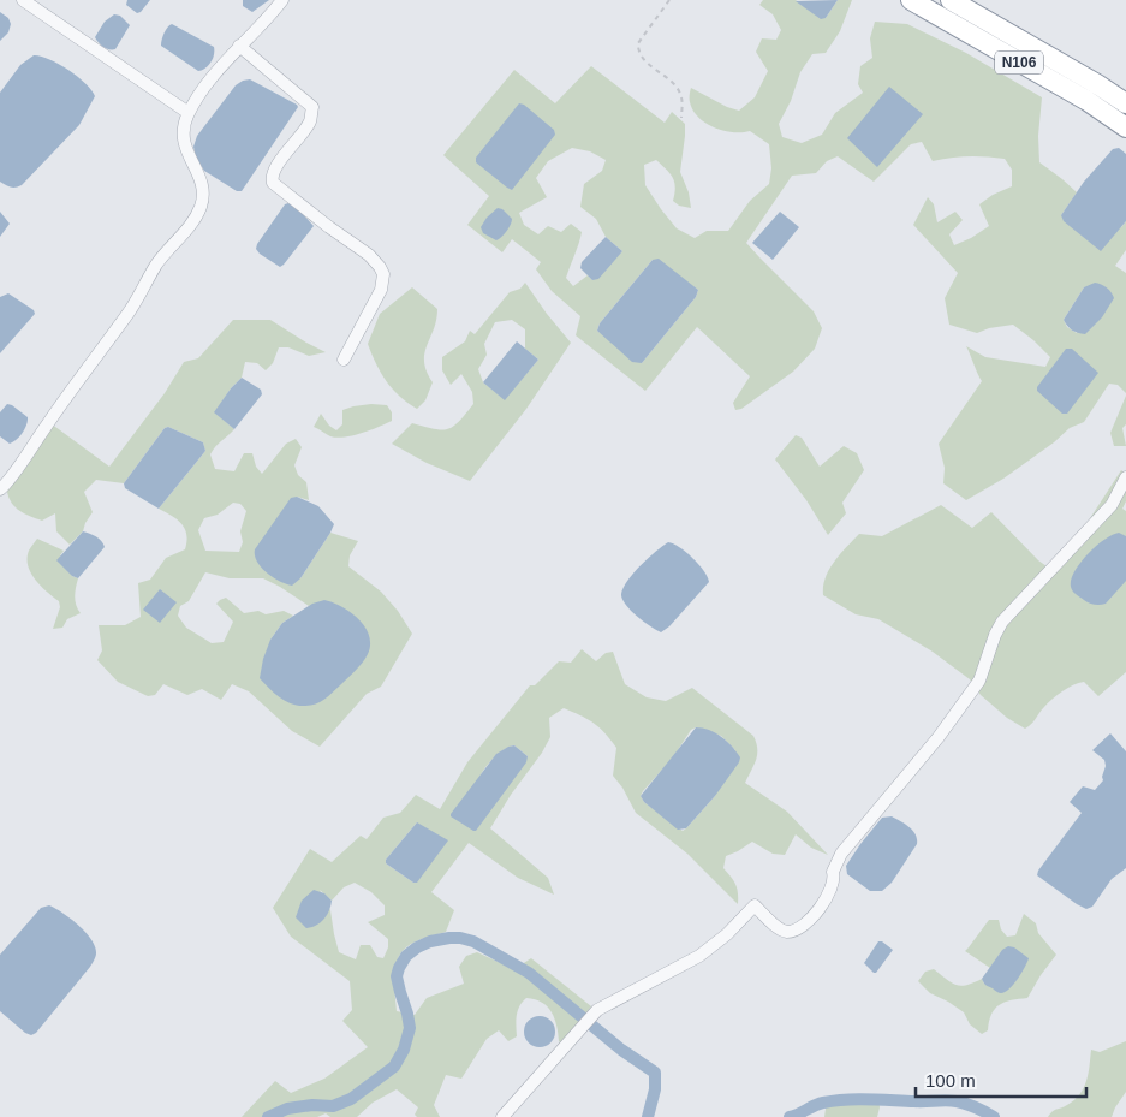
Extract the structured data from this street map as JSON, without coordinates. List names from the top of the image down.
{
  "streets": {
    "highway": ["N106"]
  },
  "scale_bar": "100 m"
}
